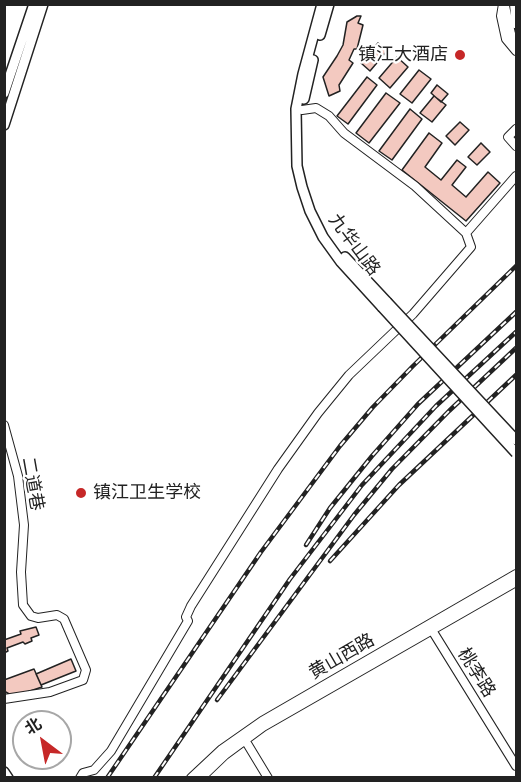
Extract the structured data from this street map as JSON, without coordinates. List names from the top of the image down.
{
  "streets": {
    "main road": ["九华山路"],
    "street": ["二道巷", "黄山西路", "桃李路"]
  },
  "crossings": [
    ["黄山西路", "桃李路"]
  ],
  "places": ["镇江大酒店", "镇江卫生学校"],
  "north": "top left"
}
